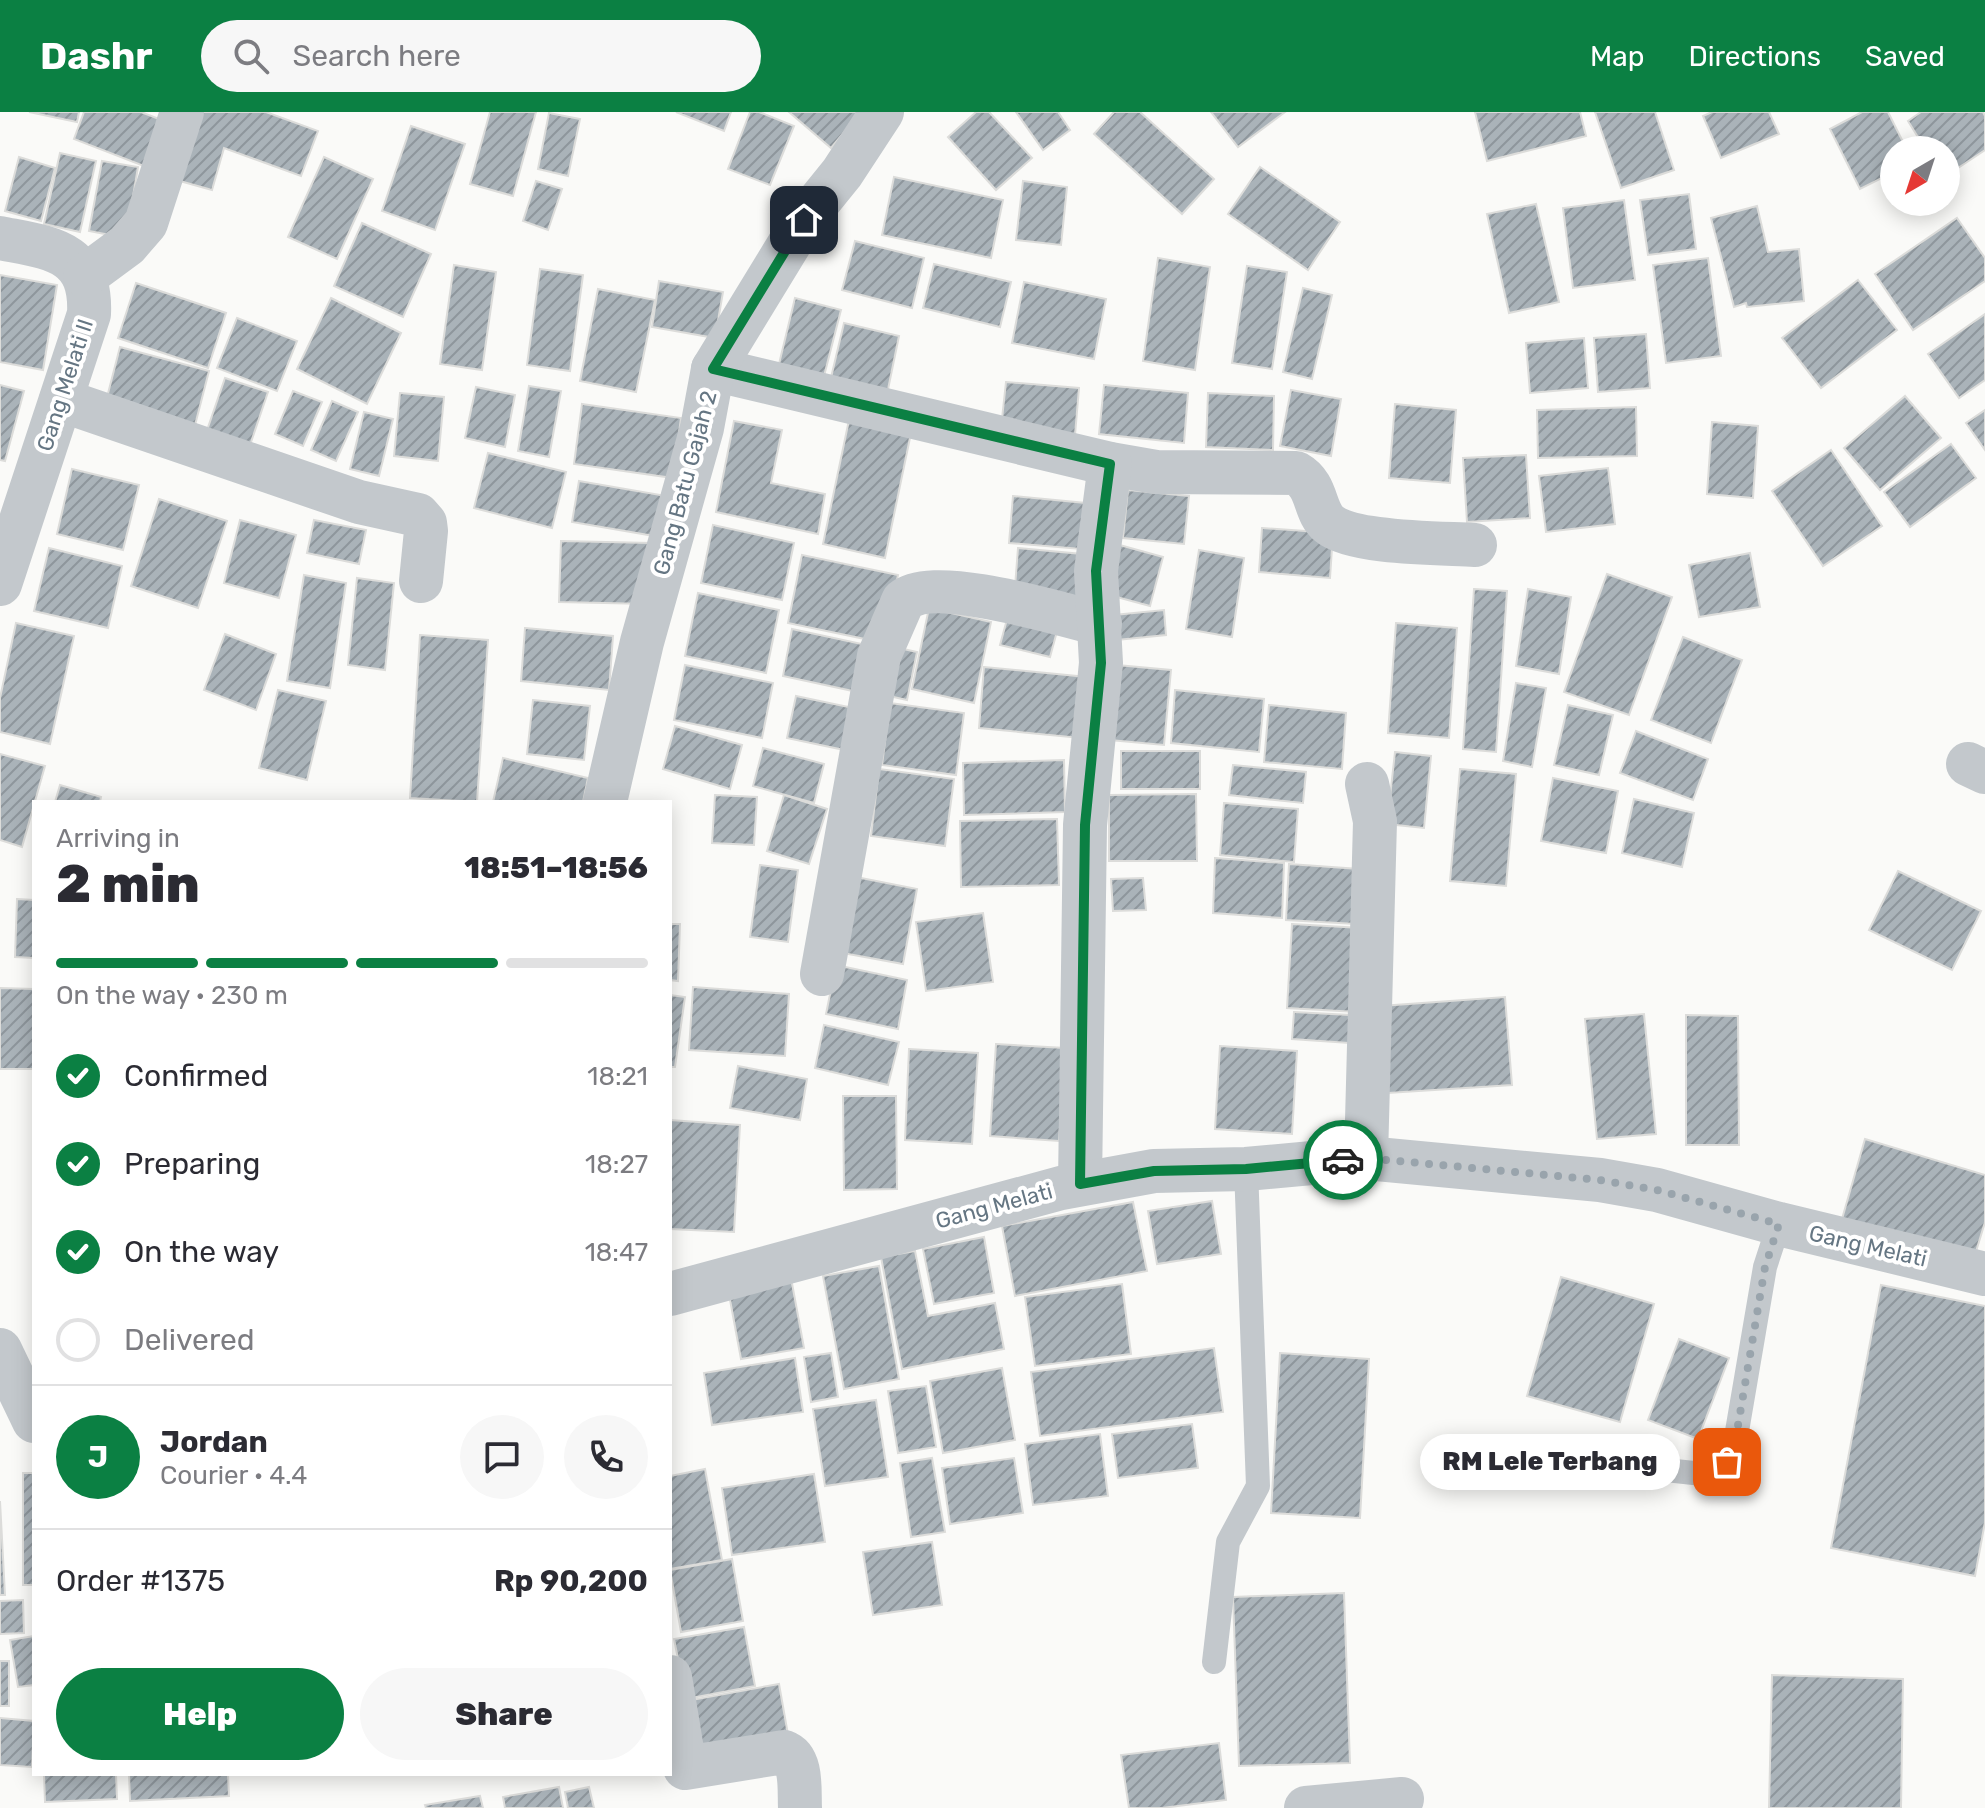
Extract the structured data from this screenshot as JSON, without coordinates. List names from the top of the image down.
{
  "streets": {
    "street": ["Gang Melati II", "Gang Batu Gajah 2", "Gang Melati"]
  },
  "places": ["RM Lele Terbang"],
  "north": "bottom left",
  "page": {
    "header": "Dashr",
    "search": "Search here",
    "nav": ["Map", "Directions", "Saved"],
    "heading": ["2 min", "Arriving in", "18:51–18:56"],
    "panel": [
      "Jordan",
      "Courier · 4.4",
      "Order #1375",
      "Rp 90,200"
    ],
    "bar": "On the way · 230 m",
    "list": [
      ["Confirmed", "18:21"],
      ["Preparing", "18:27"],
      ["On the way", "18:47"],
      "Delivered"
    ],
    "round": "J",
    "bubble": "RM Lele Terbang",
    "buttons": ["Help", "Share"]
  }
}
